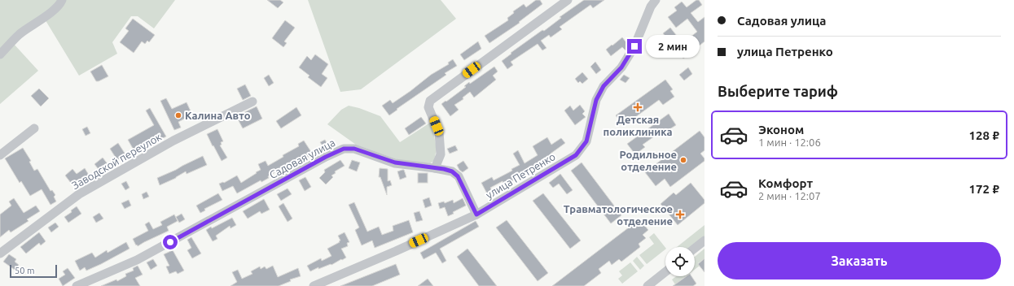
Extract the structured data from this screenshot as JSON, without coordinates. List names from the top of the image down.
{
  "streets": {
    "street": ["Садовая улица", "Заводской переулок", "улица Петренко"]
  },
  "crossings": [
    ["Садовая улица", "улица Петренко"]
  ],
  "places": {
    "health": ["Детская поликлиника", "Травматологическое отделение"],
    "other": ["Калина Авто", "Родильное отделение"]
  },
  "scale_bar": "50 m",
  "page": {
    "banner": ["Садовая улица", "улица Петренко"],
    "bubble": "2 мин",
    "heading": "Выберите тариф",
    "list": [
      {
        "name": "Эконом",
        "note": "1 мин · 12:06",
        "value": "128 ₽"
      },
      {
        "name": "Комфорт",
        "note": "2 мин · 12:07",
        "value": "172 ₽"
      }
    ],
    "buttons": "Заказать",
    "scale": "50 m"
  }
}
